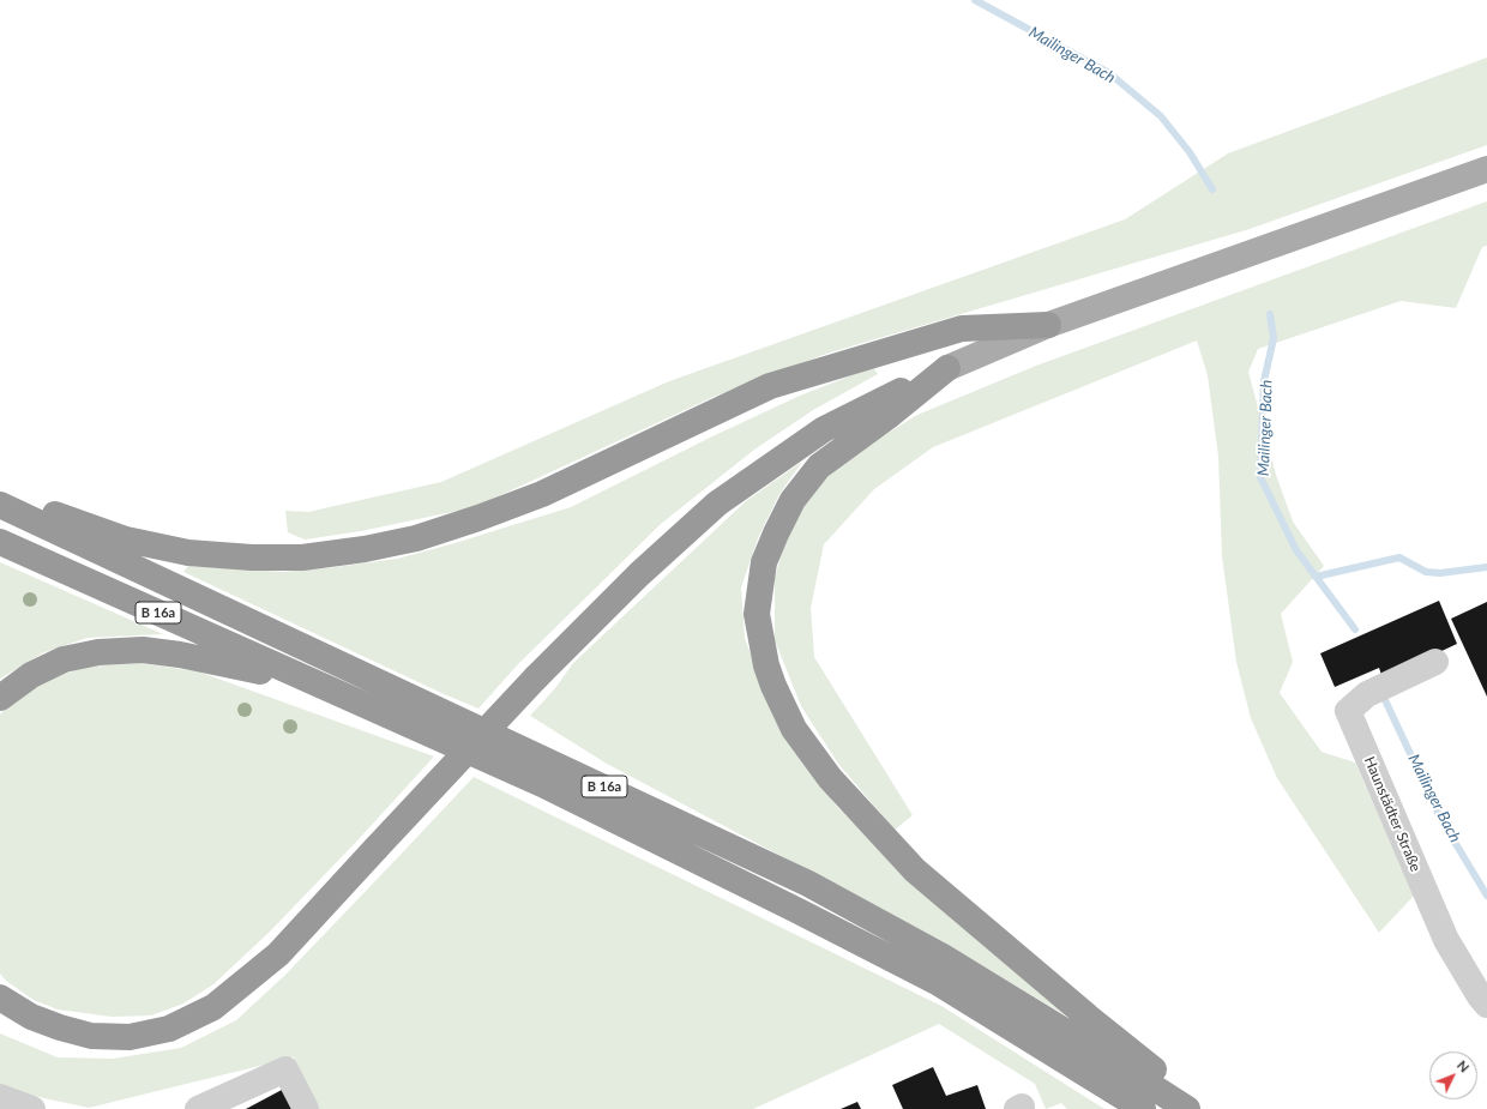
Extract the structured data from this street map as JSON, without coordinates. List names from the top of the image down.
{
  "streets": {
    "highway": ["B 16a"],
    "street": ["Haunstädter Straße"]
  },
  "water": ["Mailinger Bach"],
  "north": "top right"
}
